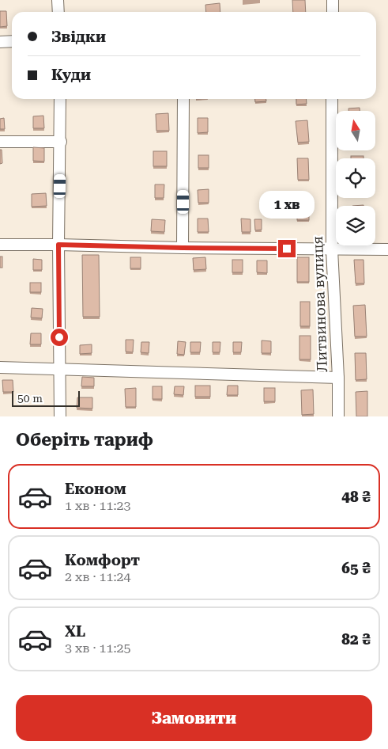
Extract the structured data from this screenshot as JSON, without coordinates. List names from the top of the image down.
{
  "streets": {
    "street": ["Литвинова вулиця"]
  },
  "scale_bar": "50 m",
  "north": "top",
  "page": {
    "banner": ["Звідки", "Куди"],
    "bubble": "1 хв",
    "scale": "50 m",
    "heading": "Оберіть тариф",
    "list": [
      {
        "name": "Економ",
        "note": "1 хв · 11:23",
        "value": "48 ₴"
      },
      {
        "name": "Комфорт",
        "note": "2 хв · 11:24",
        "value": "65 ₴"
      },
      {
        "name": "XL",
        "note": "3 хв · 11:25",
        "value": "82 ₴"
      }
    ],
    "buttons": "Замовити"
  }
}
